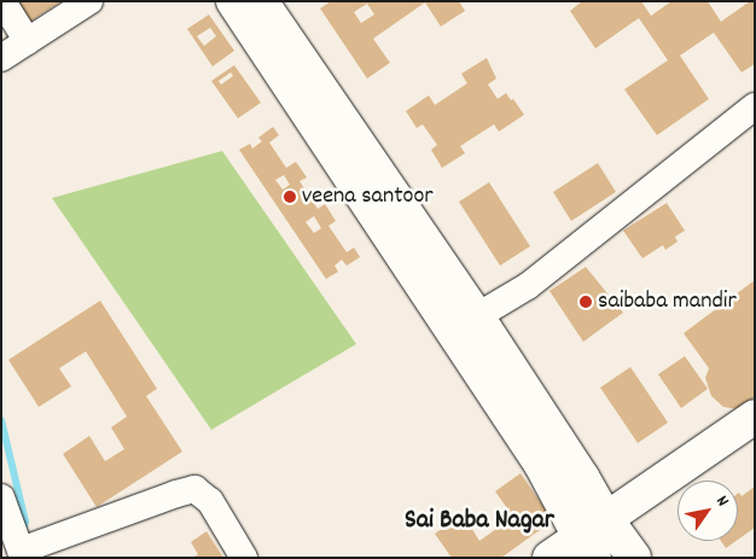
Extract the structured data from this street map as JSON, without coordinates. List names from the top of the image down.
{
  "districts": ["Sai Baba Nagar"],
  "places": ["veena santoor", "saibaba mandir"],
  "north": "top right"
}
